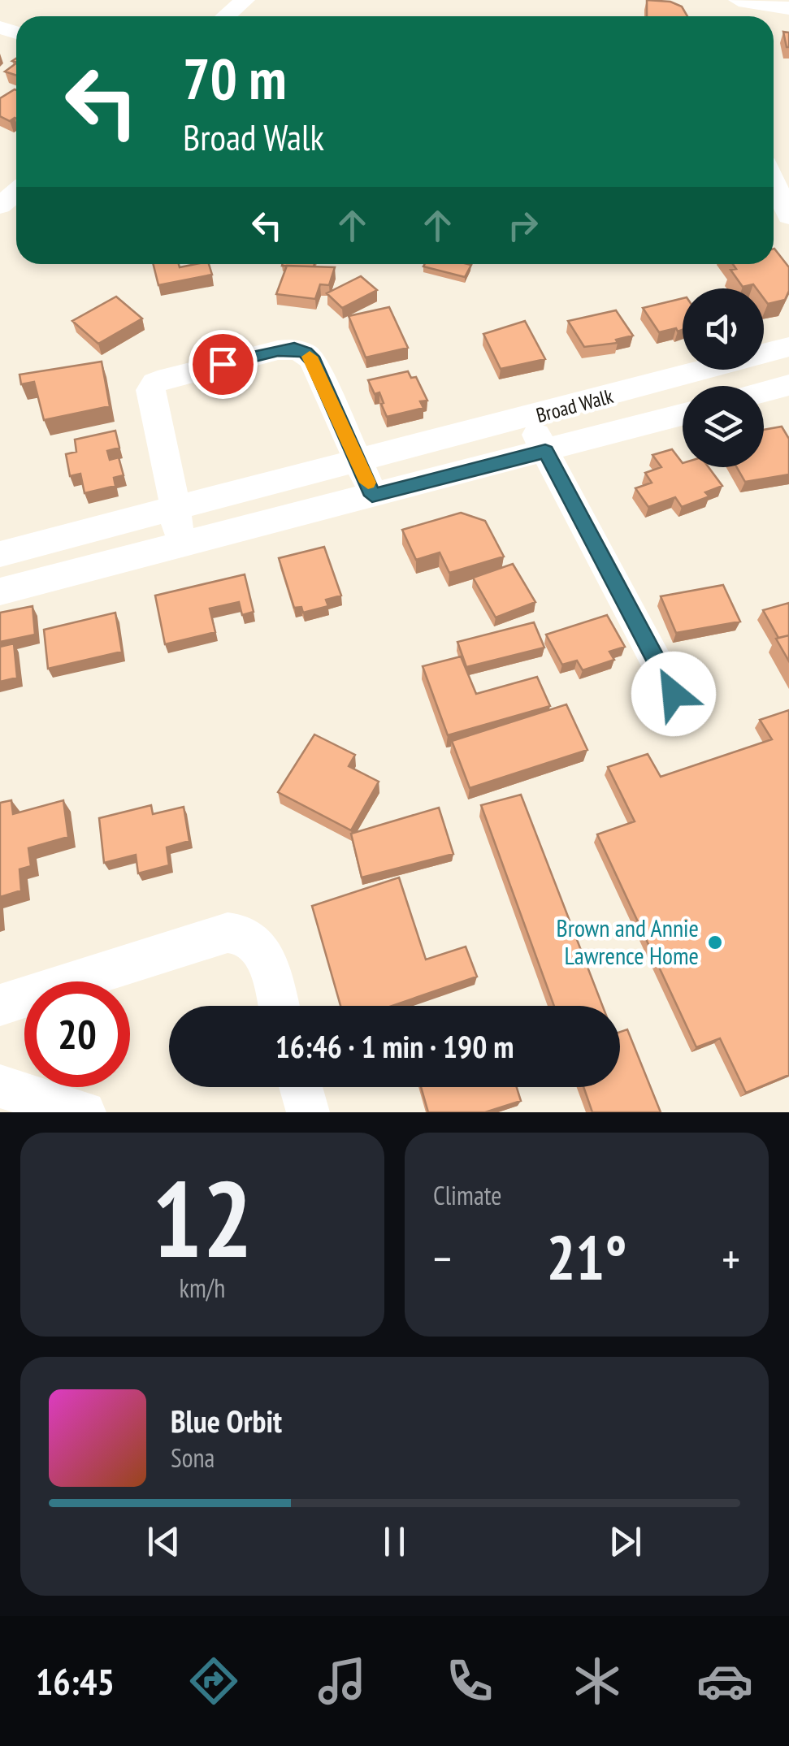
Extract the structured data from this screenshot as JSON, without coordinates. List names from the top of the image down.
{
  "streets": {
    "street": ["Broad Walk"]
  },
  "places": ["Brown and Annie Lawrence Home"],
  "page": {
    "turn": ["70 m", "Broad Walk"],
    "limit": "20",
    "trip": "16:46 · 1 min · 190 m",
    "tile": [
      ["12", "km/h"],
      "Climate"
    ],
    "heat": ["−", "21°", "+"],
    "song": ["Blue Orbit", "Sona"],
    "tabs": "16:45"
  }
}
